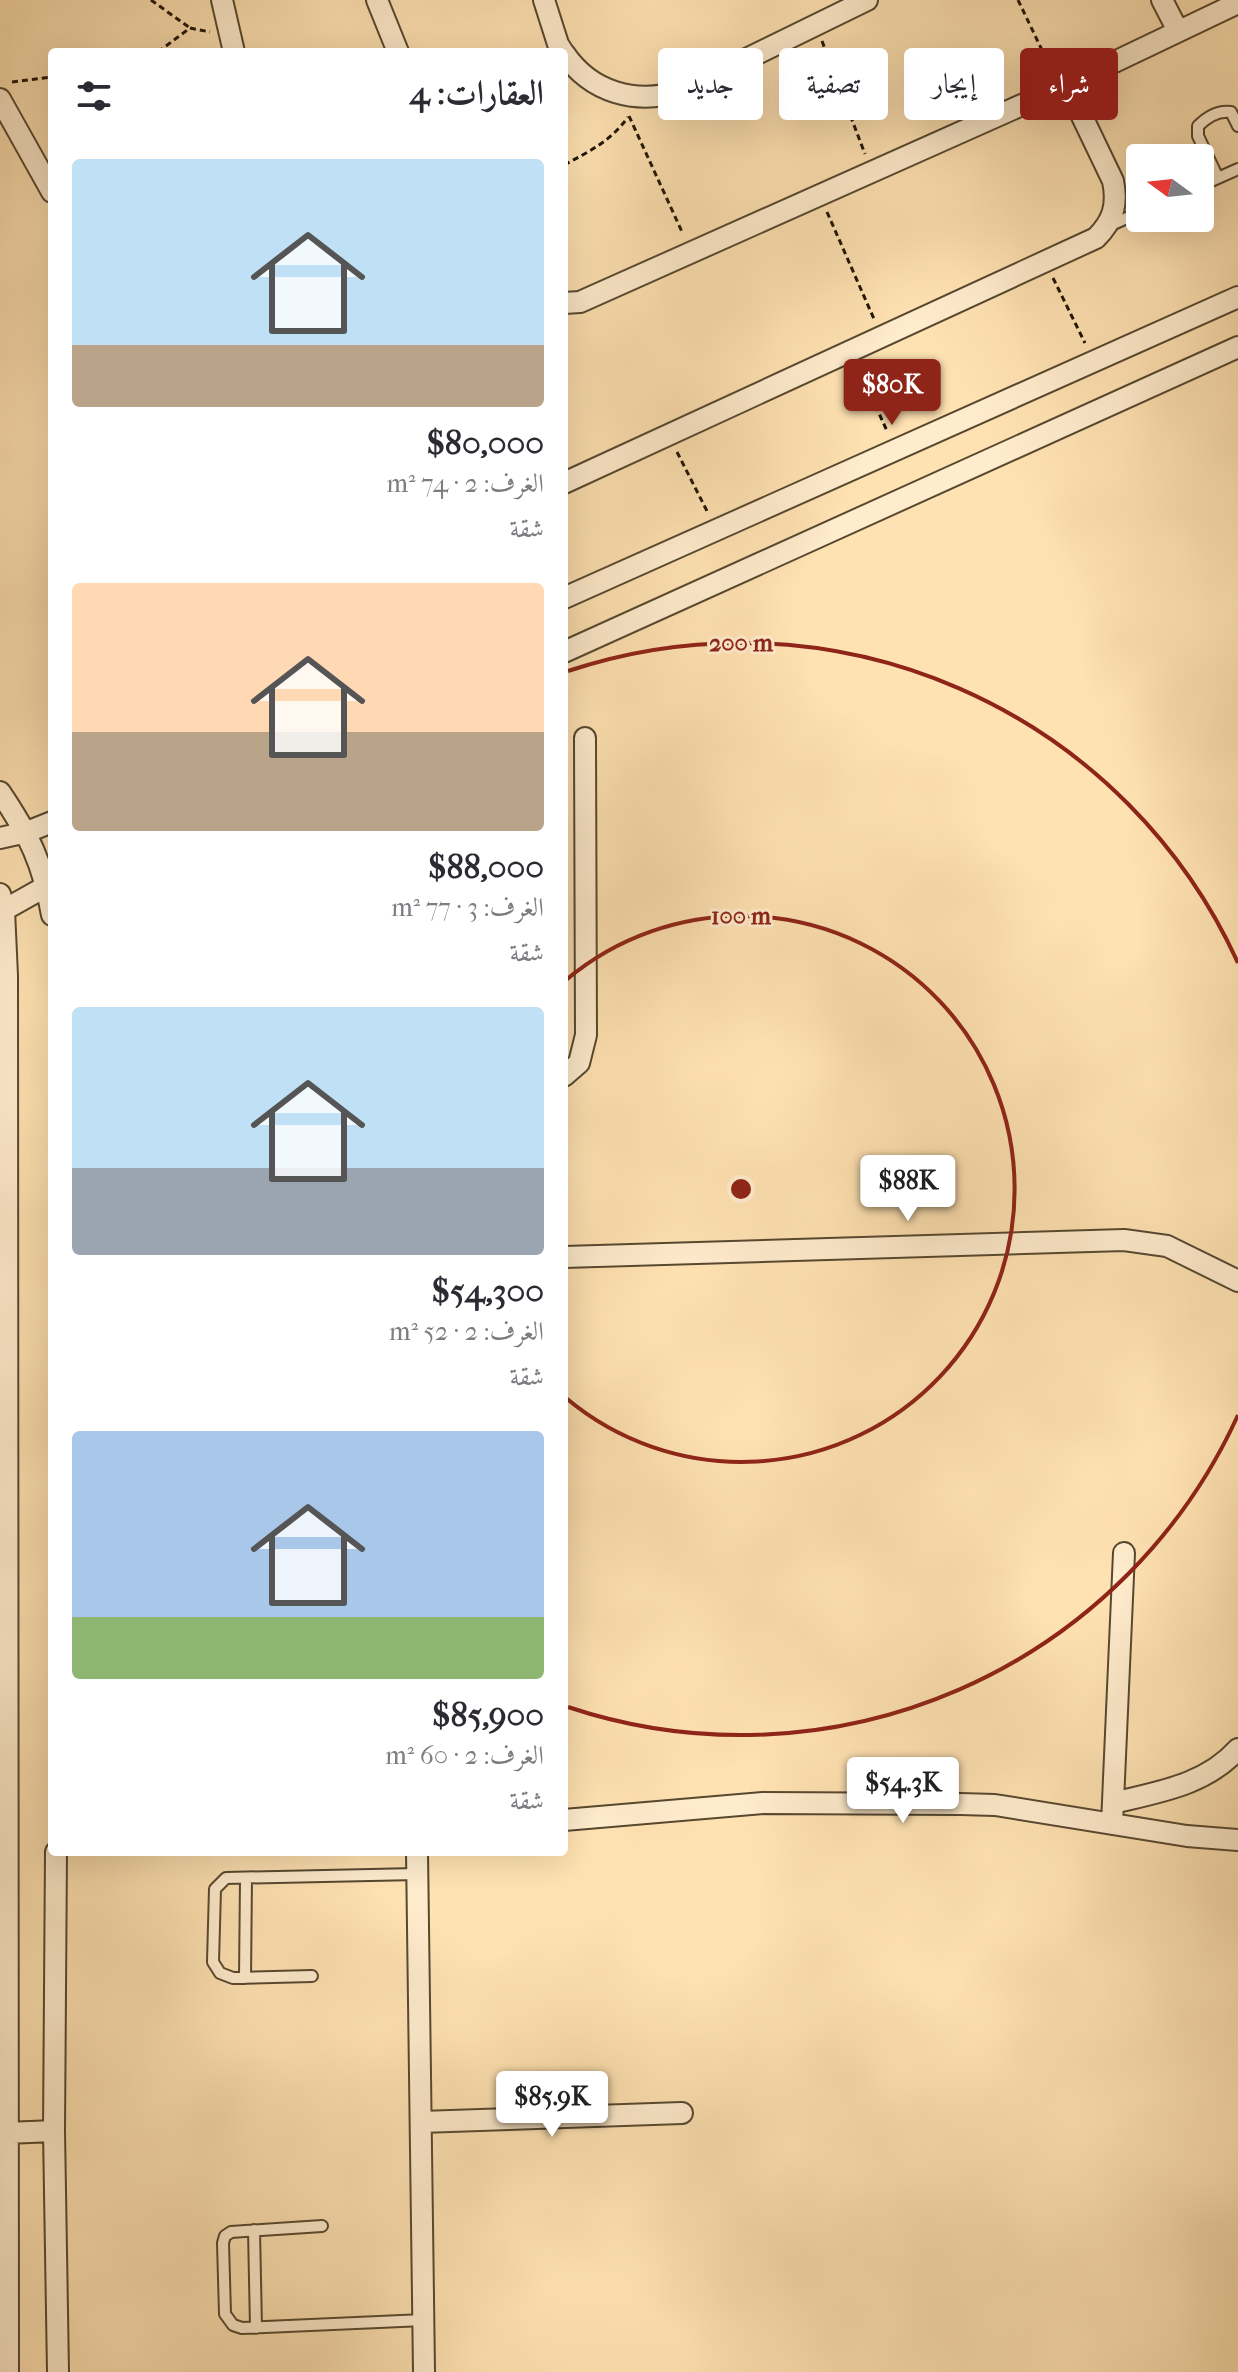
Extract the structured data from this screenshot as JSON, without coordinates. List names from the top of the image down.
{
  "north": "left",
  "page": {
    "chip": [
      "شراء",
      "إيجار",
      "تصفية",
      "جديد"
    ],
    "heading": "العقارات: 4",
    "list": [
      {
        "name": "$80,000",
        "note": "الغرف: 2 · 74 m² · شقة"
      },
      {
        "name": "$88,000",
        "note": "الغرف: 3 · 77 m² · شقة"
      },
      {
        "name": "$54,300",
        "note": "الغرف: 2 · 52 m² · شقة"
      },
      {
        "name": "$85,900",
        "note": "الغرف: 2 · 60 m² · شقة"
      }
    ],
    "price": [
      "$80K",
      "$88K",
      "$54.3K",
      "$85.9K"
    ]
  },
  "rings": ["200 m", "100 m"]
}
